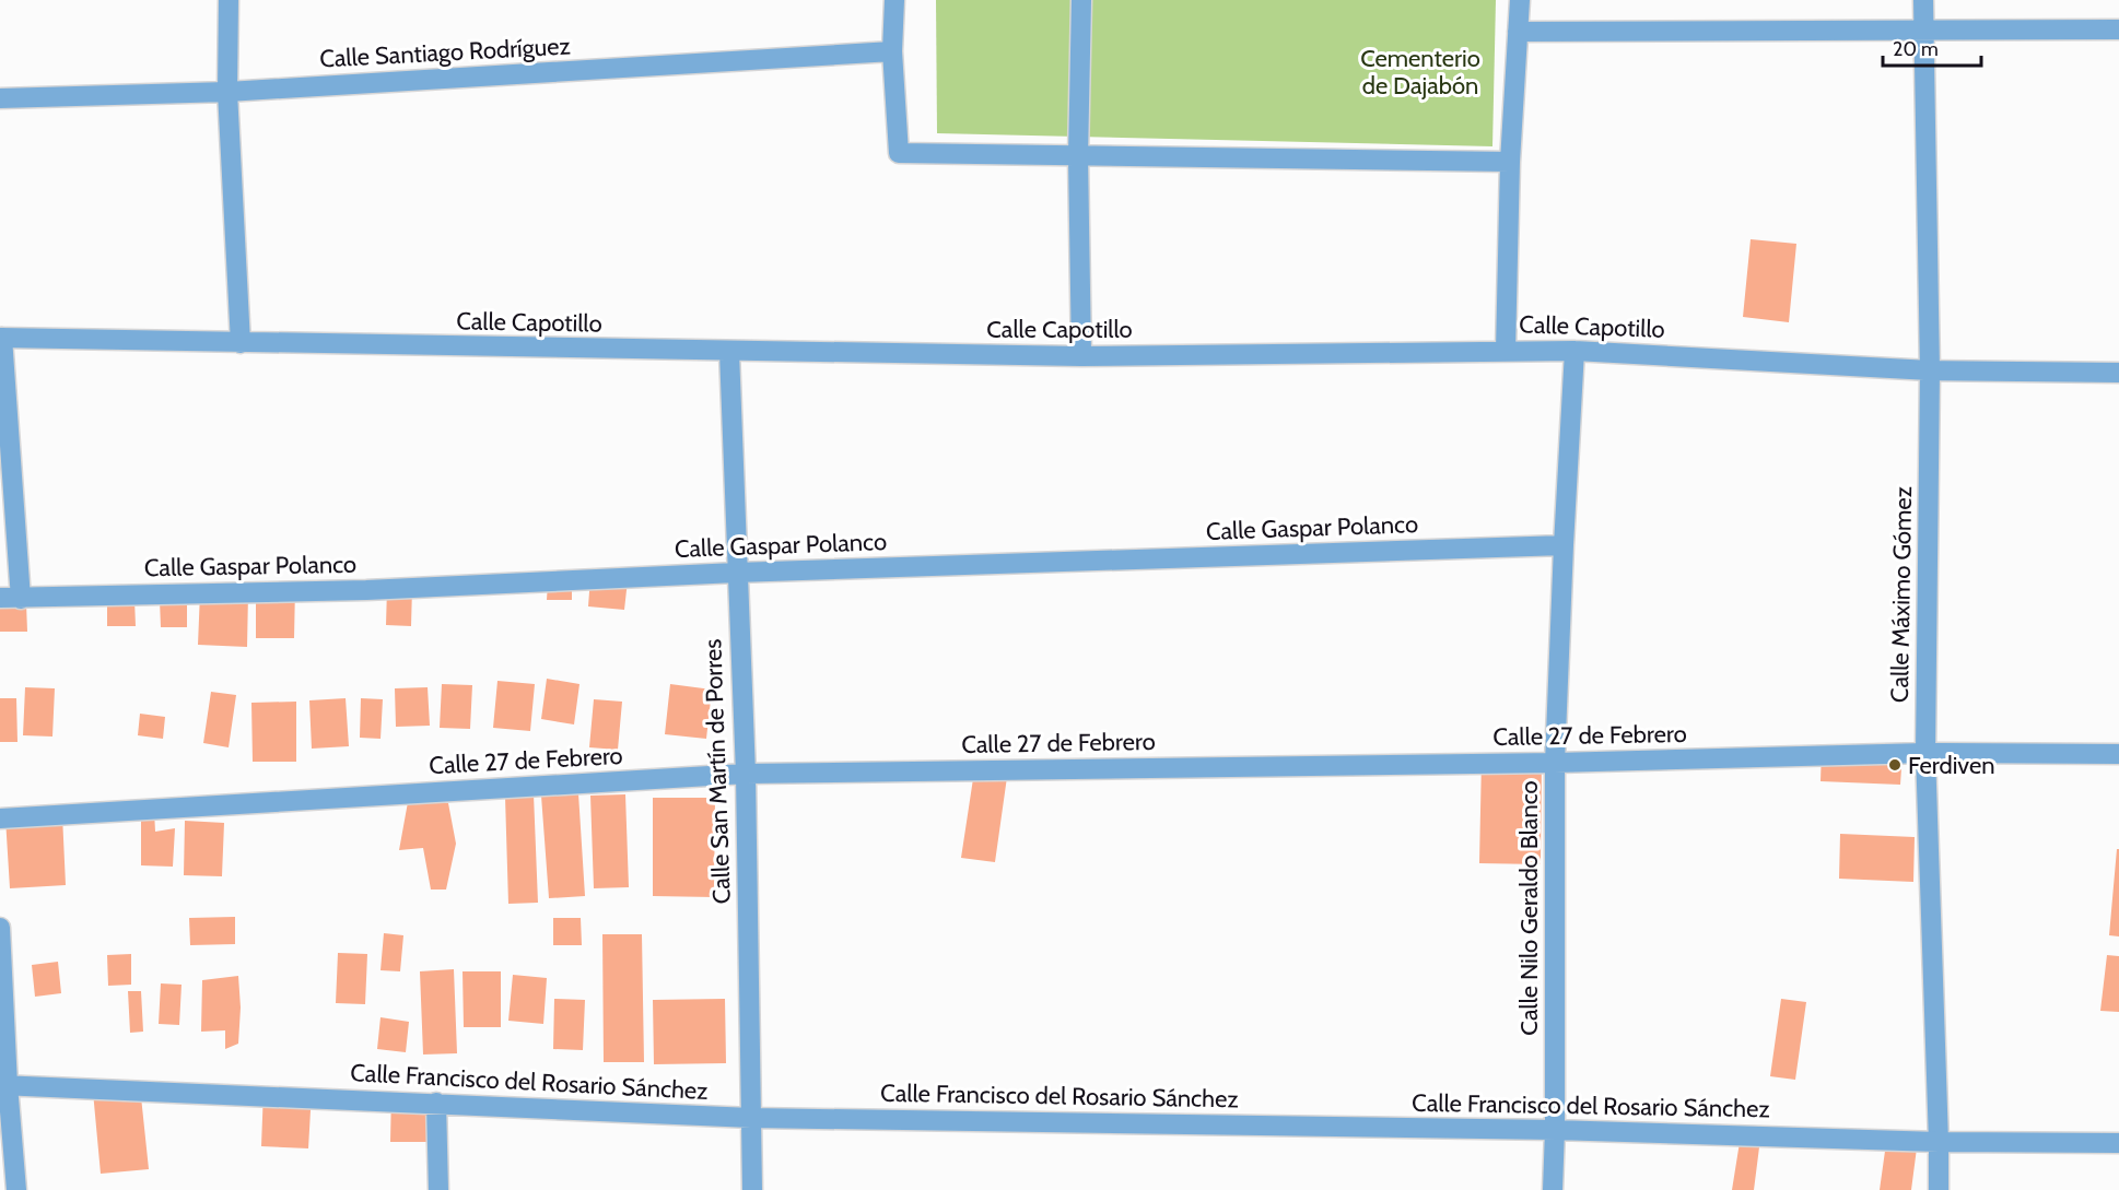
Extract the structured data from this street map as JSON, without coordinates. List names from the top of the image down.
{
  "streets": {
    "street": [
      "Calle Santiago Rodríguez",
      "Calle Capotillo",
      "Calle Gaspar Polanco",
      "Calle Máximo Gómez",
      "Calle 27 de Febrero",
      "Calle San Martín de Porres",
      "Calle Nilo Geraldo Blanco",
      "Calle Francisco del Rosario Sánchez"
    ]
  },
  "crossings": [
    ["Calle Capotillo", "Calle Máximo Gómez"],
    ["Calle Capotillo", "Calle San Martín de Porres"],
    ["Calle Capotillo", "Calle Nilo Geraldo Blanco"],
    ["Calle Gaspar Polanco", "Calle San Martín de Porres"],
    ["Calle Gaspar Polanco", "Calle Nilo Geraldo Blanco"],
    ["Calle Máximo Gómez", "Calle 27 de Febrero"],
    ["Calle Máximo Gómez", "Calle Francisco del Rosario Sánchez"],
    ["Calle 27 de Febrero", "Calle San Martín de Porres"],
    ["Calle 27 de Febrero", "Calle Nilo Geraldo Blanco"],
    ["Calle San Martín de Porres", "Calle Francisco del Rosario Sánchez"],
    ["Calle Nilo Geraldo Blanco", "Calle Francisco del Rosario Sánchez"]
  ],
  "parks": ["Cementerio de Dajabón"],
  "places": ["Ferdiven"],
  "scale_bar": "20 m"
}
